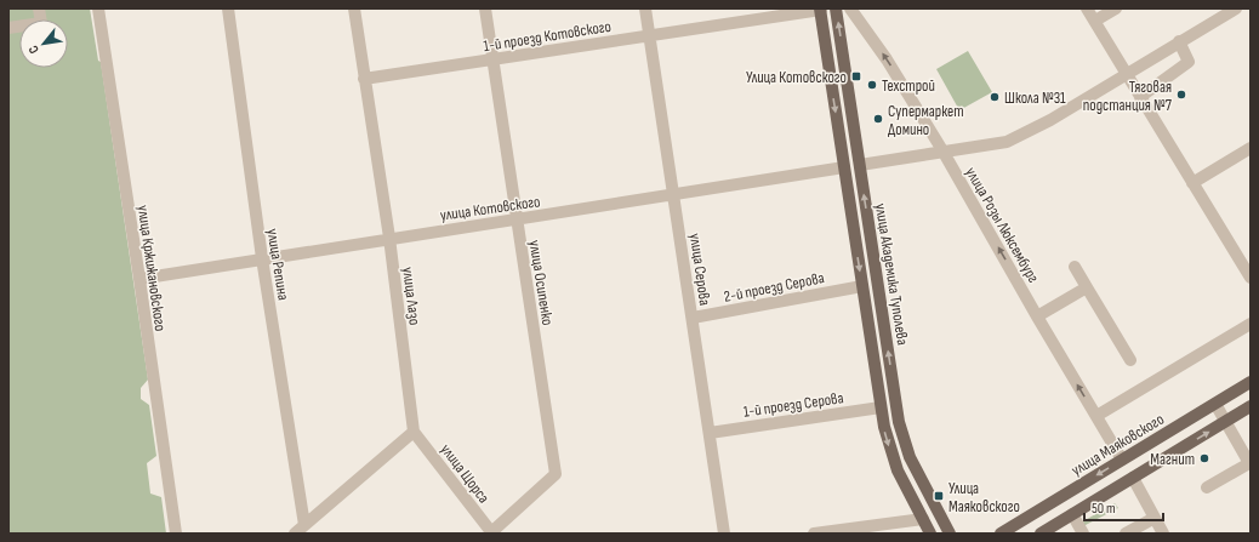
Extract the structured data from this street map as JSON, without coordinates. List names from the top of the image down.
{
  "streets": {
    "main road": ["улица Академика Туполева", "улица Маяковского"],
    "street": [
      "1-й проезд Котовского",
      "улица Котовского",
      "улица Розы Люксембург",
      "улица Репина",
      "улица Кржижановского",
      "улица Серова",
      "улица Осипенко",
      "2-й проезд Серова",
      "улица Лазо",
      "1-й проезд Серова",
      "улица Щорса"
    ]
  },
  "crossings": [
    ["1-й проезд Котовского", "улица Серова"],
    ["1-й проезд Котовского", "улица Академика Туполева"],
    ["1-й проезд Котовского", "улица Осипенко"],
    ["1-й проезд Котовского", "улица Лазо"],
    ["улица Котовского", "улица Репина"],
    ["улица Котовского", "улица Кржижановского"],
    ["улица Котовского", "улица Серова"],
    ["улица Котовского", "улица Академика Туполева"],
    ["улица Котовского", "улица Осипенко"],
    ["улица Котовского", "улица Лазо"],
    ["улица Розы Люксембург", "улица Маяковского"],
    ["улица Серова", "2-й проезд Серова"],
    ["улица Серова", "1-й проезд Серова"],
    ["улица Академика Туполева", "2-й проезд Серова"],
    ["улица Академика Туполева", "1-й проезд Серова"],
    ["улица Осипенко", "улица Щорса"],
    ["улица Лазо", "улица Щорса"]
  ],
  "one_way": ["улица Розы Люксембург"],
  "places": {
    "transit": ["Улица Котовского", "Улица Маяковского"],
    "other": [
      "Техстрой",
      "Тяговая подстанция №7",
      "Школа №31",
      "Супермаркет Домино",
      "Магнит"
    ]
  },
  "scale_bar": "50 m",
  "north": "bottom left"
}
